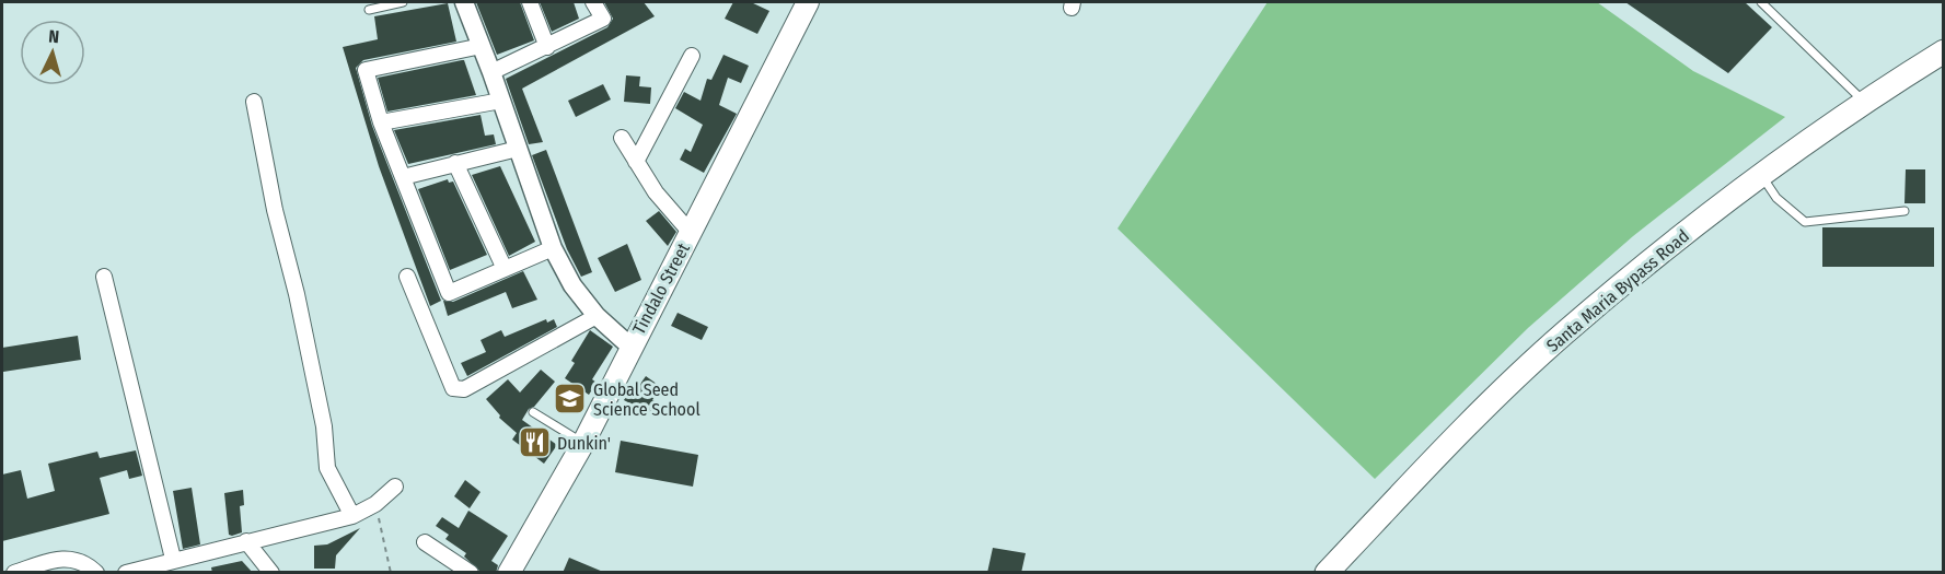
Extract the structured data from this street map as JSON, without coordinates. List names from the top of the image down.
{
  "streets": {
    "main road": ["Tindalo Street", "Santa Maria Bypass Road"]
  },
  "places": {
    "school or university": ["Global Seed Science School"],
    "restaurant": ["Dunkin'"]
  },
  "north": "top"
}
